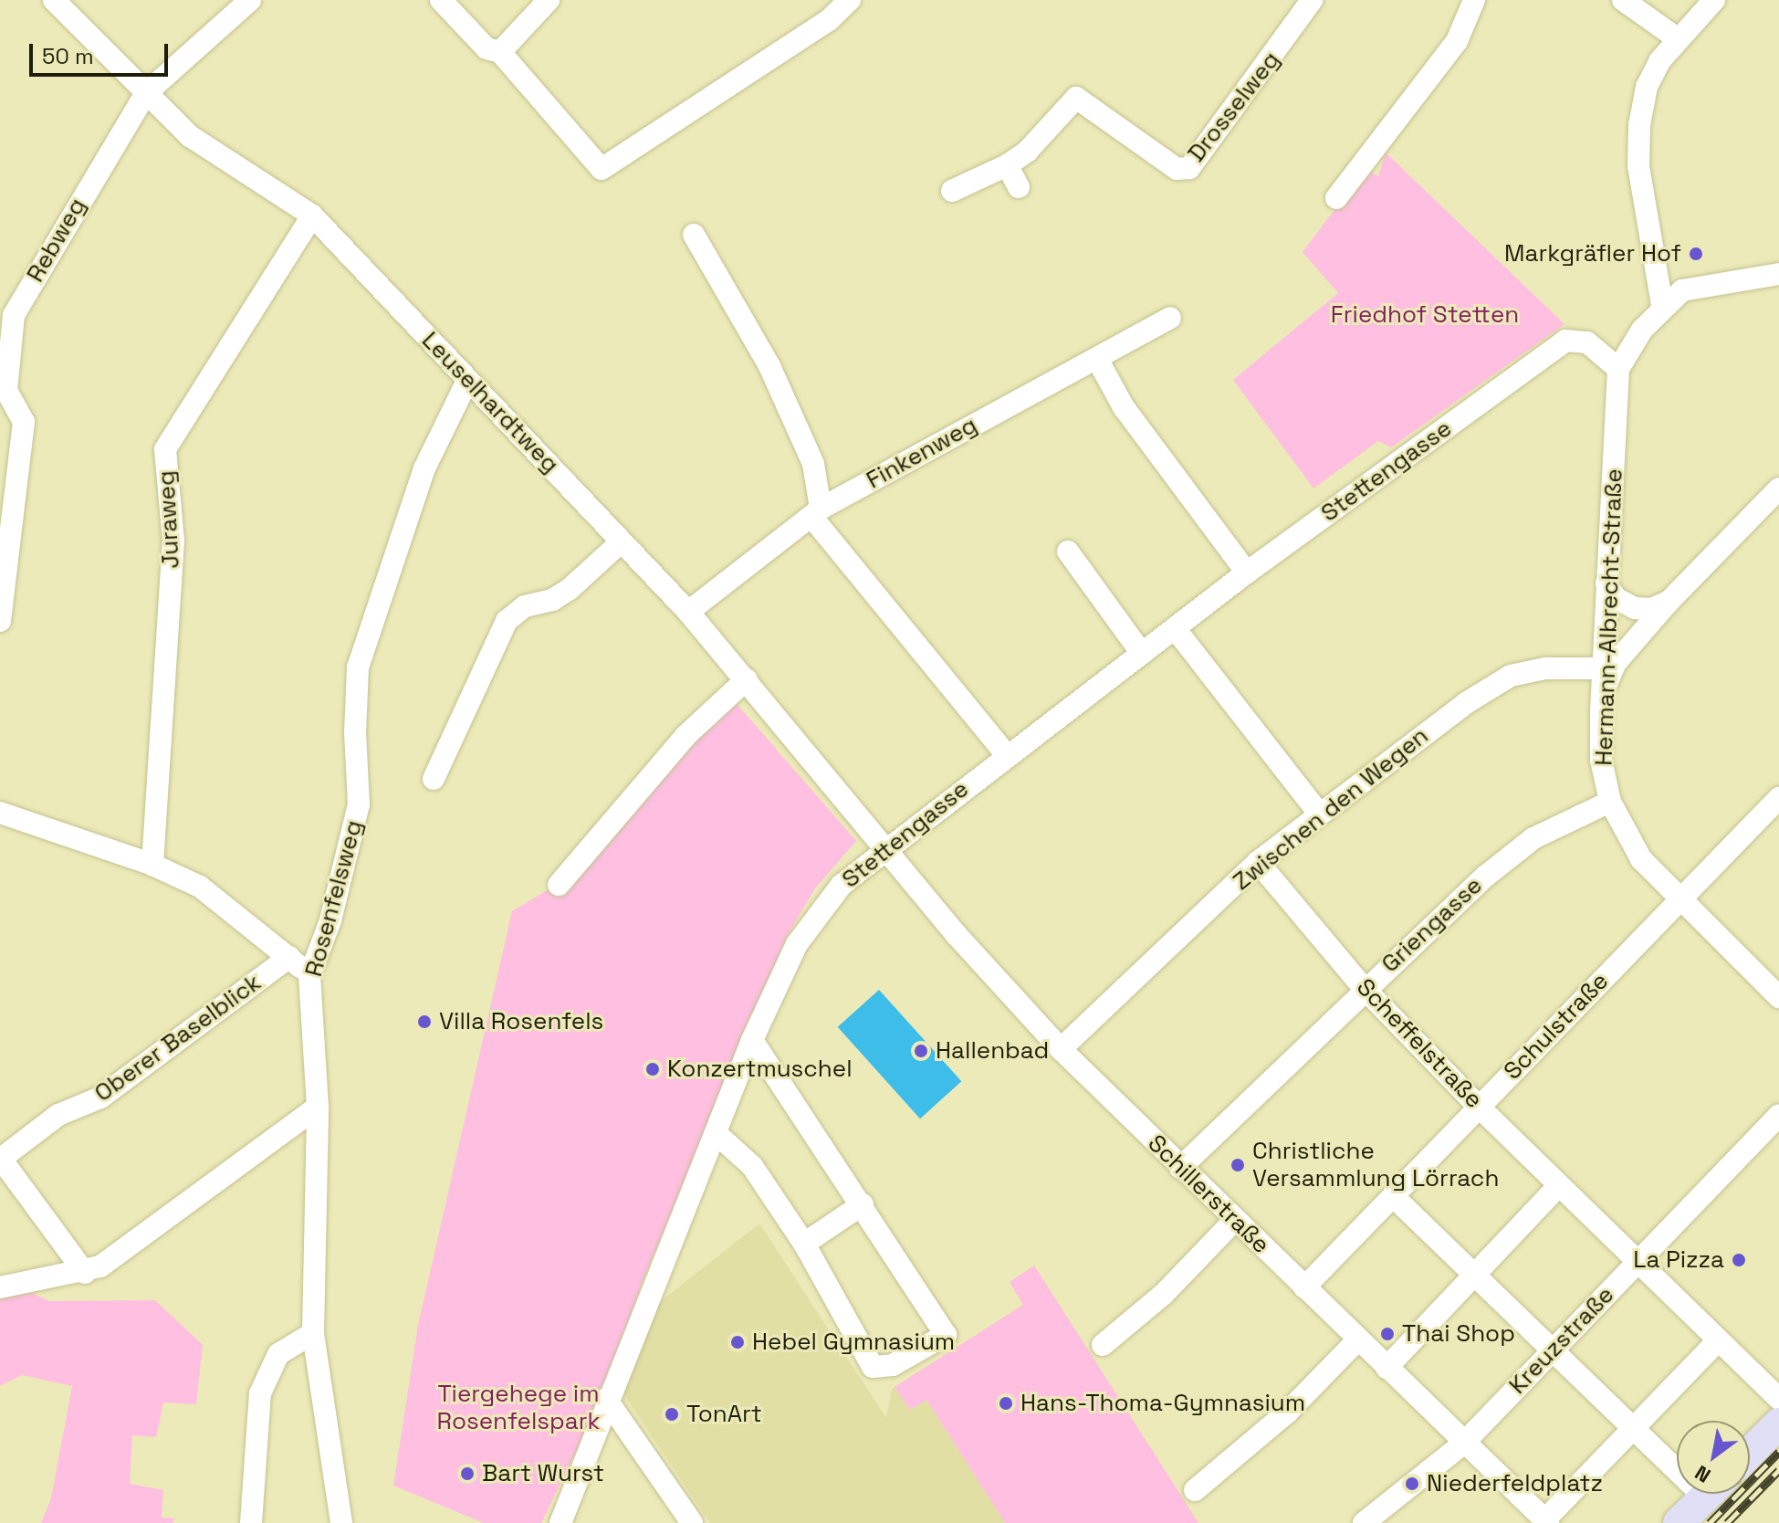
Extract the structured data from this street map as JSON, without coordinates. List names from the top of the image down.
{
  "streets": {
    "street": [
      "Drosselweg",
      "Rebweg",
      "Leuselhardtweg",
      "Finkenweg",
      "Stettengasse",
      "Juraweg",
      "Hermann-Albrecht-Straße",
      "Zwischen den Wegen",
      "Rosenfelsweg",
      "Griengasse",
      "Schulstraße",
      "Oberer Baselblick",
      "Scheffelstraße",
      "Schillerstraße",
      "Kreuzstraße"
    ]
  },
  "crossings": [
    ["Rebweg", "Leuselhardtweg"],
    ["Leuselhardtweg", "Finkenweg"],
    ["Leuselhardtweg", "Stettengasse"],
    ["Leuselhardtweg", "Juraweg"],
    ["Leuselhardtweg", "Rosenfelsweg"],
    ["Leuselhardtweg", "Schillerstraße"],
    ["Stettengasse", "Hermann-Albrecht-Straße"],
    ["Stettengasse", "Schillerstraße"],
    ["Hermann-Albrecht-Straße", "Zwischen den Wegen"],
    ["Hermann-Albrecht-Straße", "Griengasse"],
    ["Hermann-Albrecht-Straße", "Schulstraße"],
    ["Zwischen den Wegen", "Scheffelstraße"],
    ["Zwischen den Wegen", "Schillerstraße"],
    ["Griengasse", "Scheffelstraße"],
    ["Griengasse", "Schillerstraße"],
    ["Schulstraße", "Scheffelstraße"],
    ["Schulstraße", "Schillerstraße"],
    ["Scheffelstraße", "Kreuzstraße"],
    ["Schillerstraße", "Kreuzstraße"]
  ],
  "parks": ["Friedhof Stetten", "Tiergehege im Rosenfelspark"],
  "places": [
    "Markgräfler Hof",
    "Villa Rosenfels",
    "Hallenbad",
    "Konzertmuschel",
    "Christliche Versammlung Lörrach",
    "La Pizza",
    "Thai Shop",
    "Hebel Gymnasium",
    "Hans-Thoma-Gymnasium",
    "TonArt",
    "Bart Wurst",
    "Niederfeldplatz"
  ],
  "scale_bar": "50 m",
  "north": "bottom left"
}
